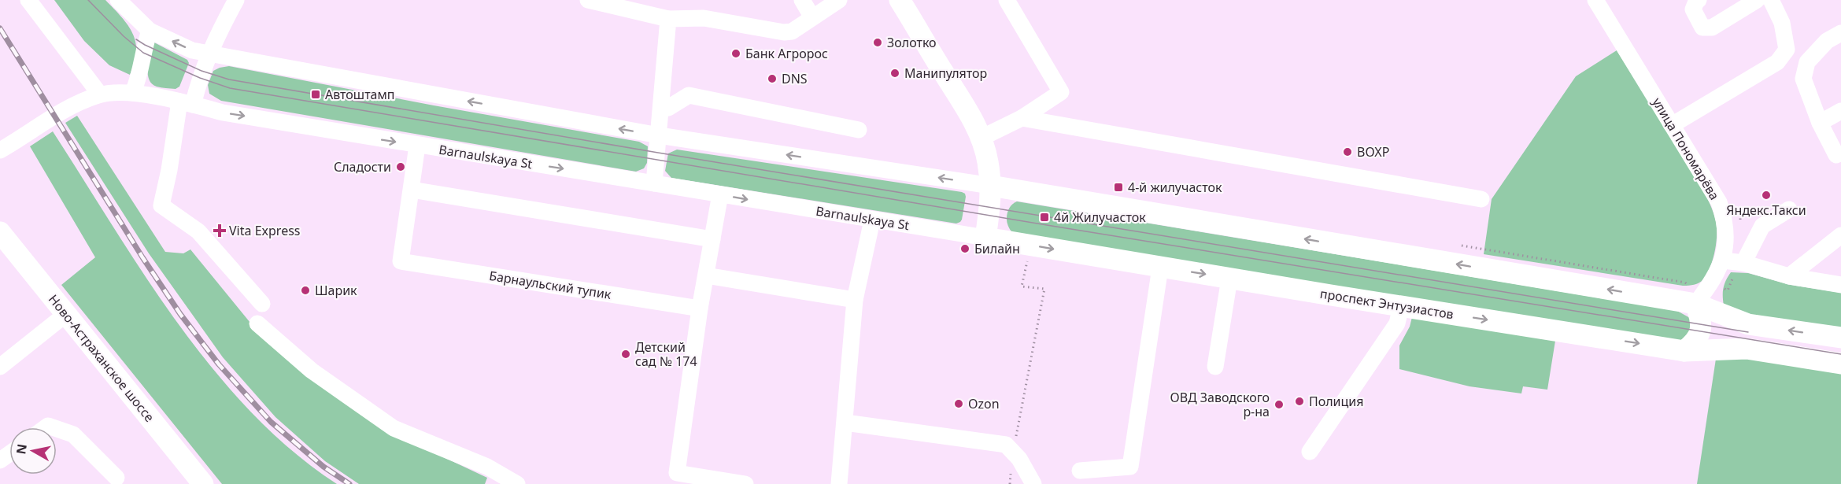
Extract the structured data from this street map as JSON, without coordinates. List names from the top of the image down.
{
  "streets": {
    "main road": ["проспект Энтузиастов", "Ново-Астраханское шоссе"],
    "street": ["улица Пономарёва", "Barnaulskaya St", "Барнаульский тупик"]
  },
  "crossings": [
    ["Barnaulskaya St", "проспект Энтузиастов"]
  ],
  "places": {
    "other": [
      "Золотко",
      "Банк Агророс",
      "Манипулятор",
      "DNS",
      "ВОХР",
      "Сладости",
      "Яндекс.Такси",
      "Билайн",
      "Шарик",
      "Детский сад № 174",
      "Полиция",
      "Ozon",
      "ОВД Заводского р-на"
    ],
    "transit": ["Автоштамп", "4-й жилучасток", "4й Жилучасток"],
    "health": ["Vita Express"]
  },
  "north": "left"
}
